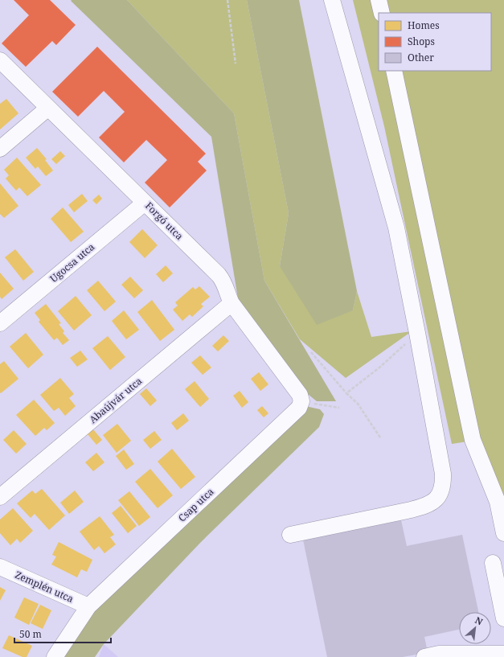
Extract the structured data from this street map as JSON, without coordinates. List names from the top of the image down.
{
  "streets": {
    "street": [
      "Forgó utca",
      "Ugocsa utca",
      "Abaújvár utca",
      "Csap utca",
      "Zemplén utca"
    ]
  },
  "crossings": [
    ["Forgó utca", "Ugocsa utca"],
    ["Forgó utca", "Abaújvár utca"],
    ["Forgó utca", "Csap utca"],
    ["Csap utca", "Zemplén utca"]
  ],
  "legend": ["Homes", "Shops", "Other"],
  "scale_bar": "50 m",
  "north": "top right"
}
